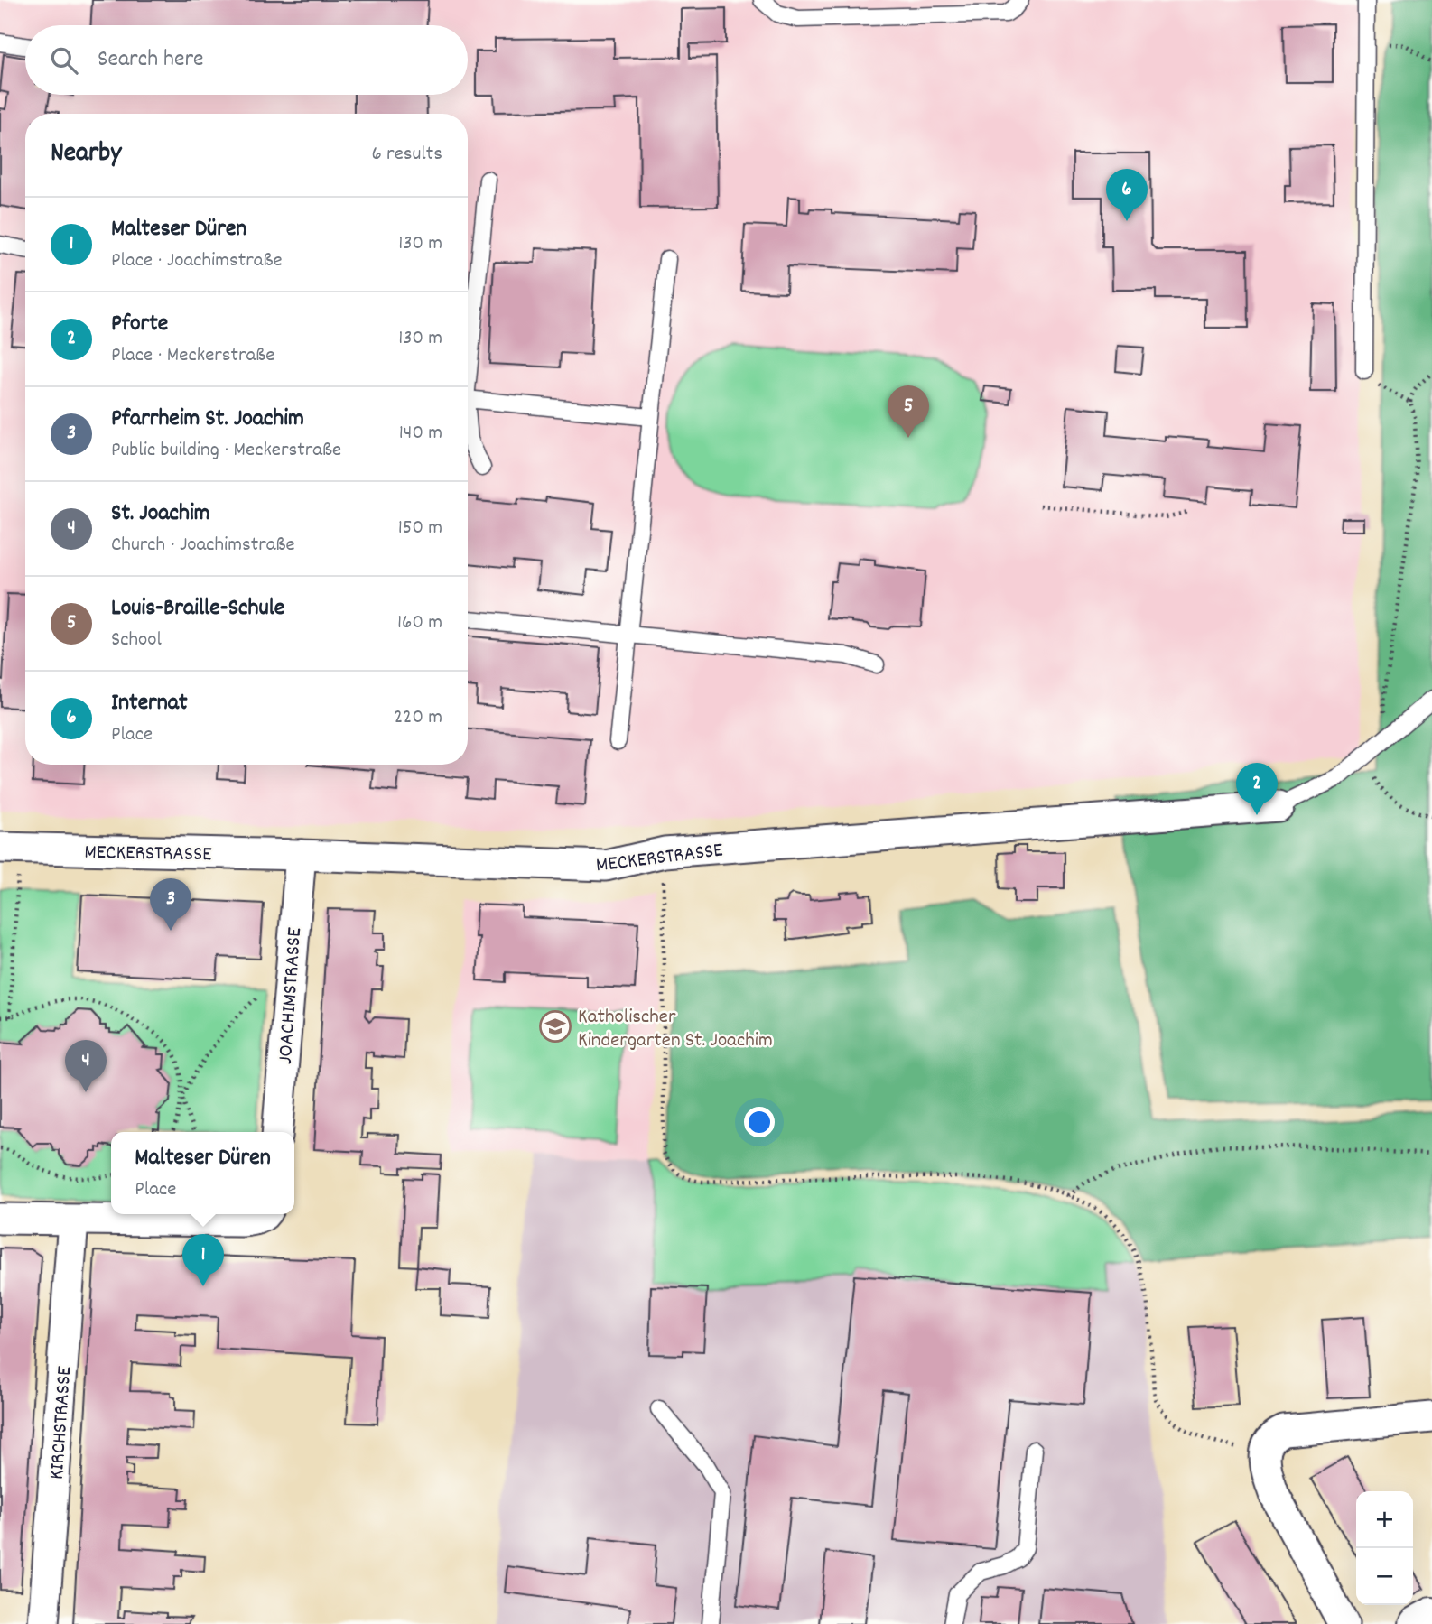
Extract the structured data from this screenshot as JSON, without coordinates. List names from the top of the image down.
{
  "streets": {
    "street": ["MECKERSTRASSE", "JOACHIMSTRASSE", "KIRCHSTRASSE"]
  },
  "crossings": [
    ["MECKERSTRASSE", "JOACHIMSTRASSE"]
  ],
  "places": {
    "school or university": ["Katholischer Kindergarten St. Joachim"]
  },
  "page": {
    "search": "Search here",
    "heading": ["Nearby", "6 results"],
    "pins": [
      "6",
      "5",
      "2",
      "3",
      "4",
      "1"
    ],
    "list": [
      {
        "mark": "1",
        "name": "Malteser Düren",
        "note": "Place · Joachimstraße",
        "value": "130 m"
      },
      {
        "mark": "2",
        "name": "Pforte",
        "note": "Place · Meckerstraße",
        "value": "130 m"
      },
      {
        "mark": "3",
        "name": "Pfarrheim St. Joachim",
        "note": "Public building · Meckerstraße",
        "value": "140 m"
      },
      {
        "mark": "4",
        "name": "St. Joachim",
        "note": "Church · Joachimstraße",
        "value": "150 m"
      },
      {
        "mark": "5",
        "name": "Louis-Braille-Schule",
        "note": "School",
        "value": "160 m"
      },
      {
        "mark": "6",
        "name": "Internat",
        "note": "Place",
        "value": "220 m"
      }
    ],
    "popup": ["Malteser Düren", "Place"],
    "map_buttons": ["+", "−"]
  }
}
